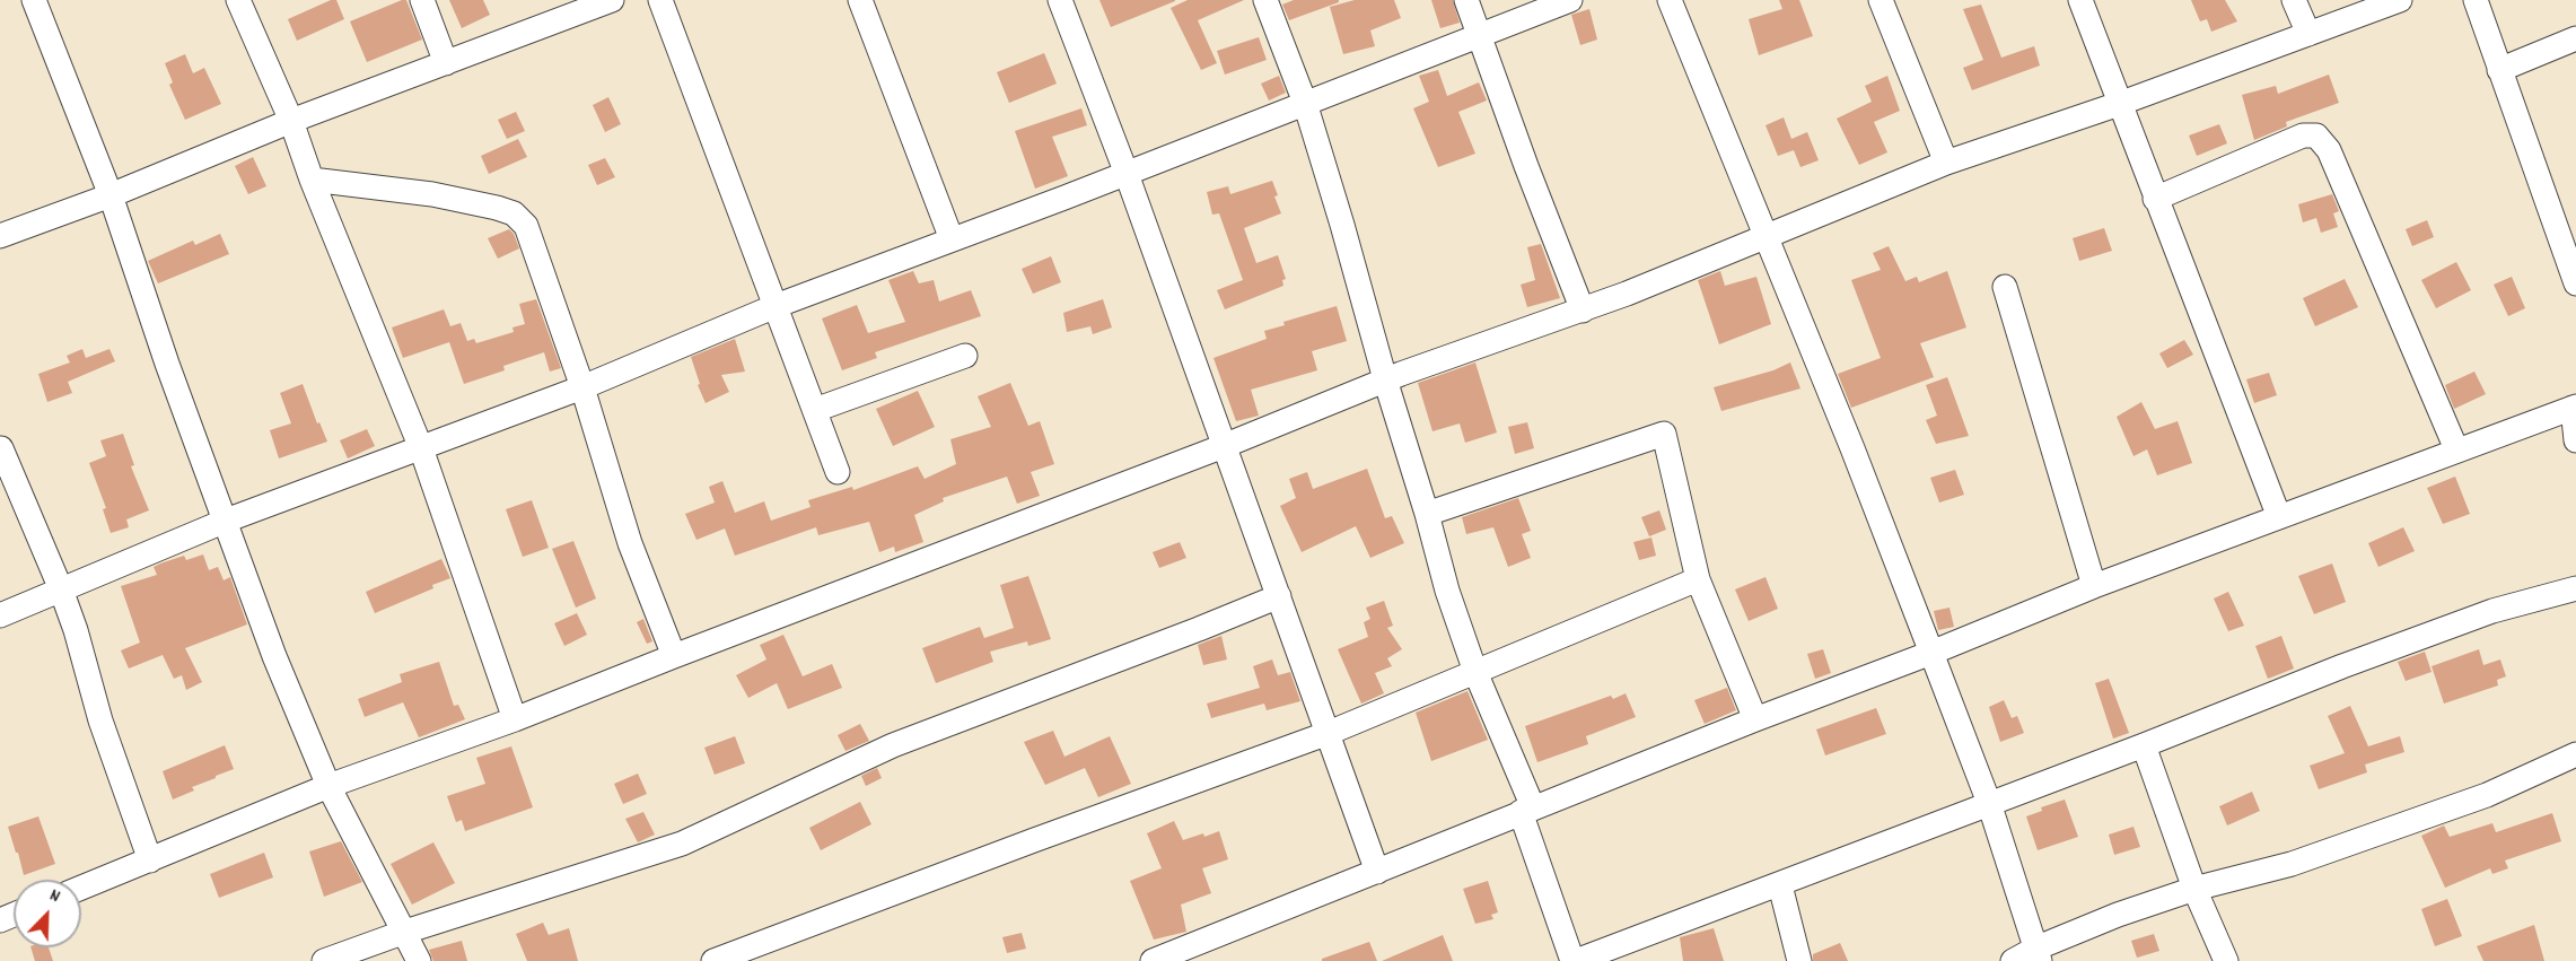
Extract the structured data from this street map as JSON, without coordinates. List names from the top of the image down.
{
  "north": "top right"
}
